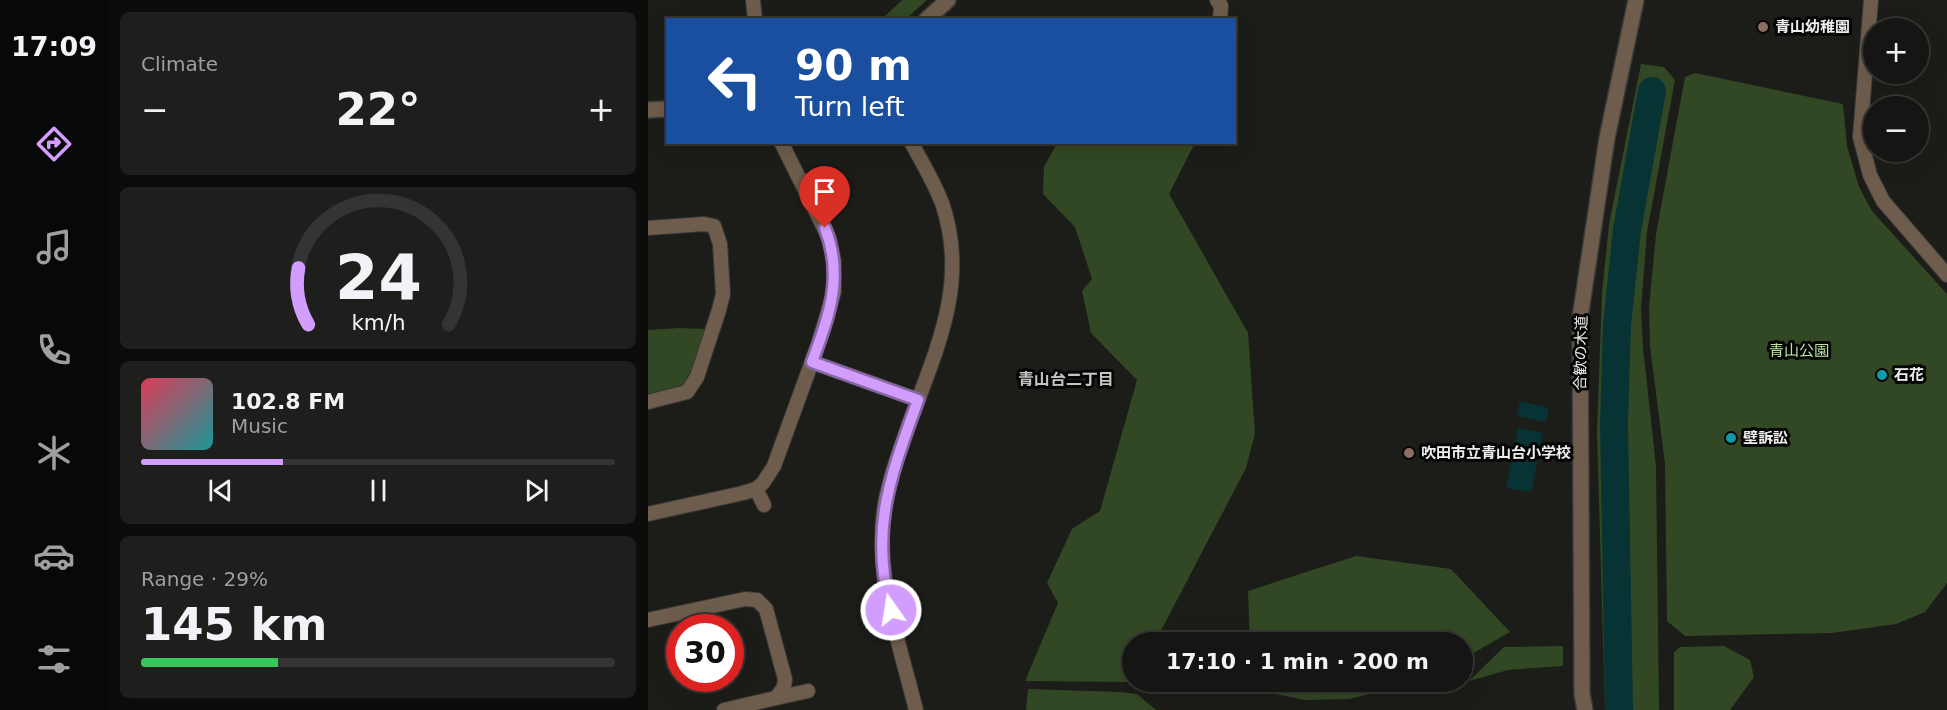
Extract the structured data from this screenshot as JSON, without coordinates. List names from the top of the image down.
{
  "streets": {
    "street": ["合歓の木道"]
  },
  "districts": ["青山台二丁目"],
  "parks": ["青山公園"],
  "places": [
    "青山幼稚園",
    "石花",
    "壁訴訟",
    "吹田市立青山台小学校"
  ],
  "page": {
    "tabs": "17:09",
    "tile": [
      "Climate",
      ["Range · 29%", "145 km"]
    ],
    "map_buttons": ["+", "−"],
    "turn": ["90 m", "Turn left"],
    "heat": ["−", "22°", "+"],
    "song": ["102.8 FM", "Music"],
    "limit": "30",
    "trip": "17:10 · 1 min · 200 m",
    "gauge": ["24", "km/h"]
  }
}
